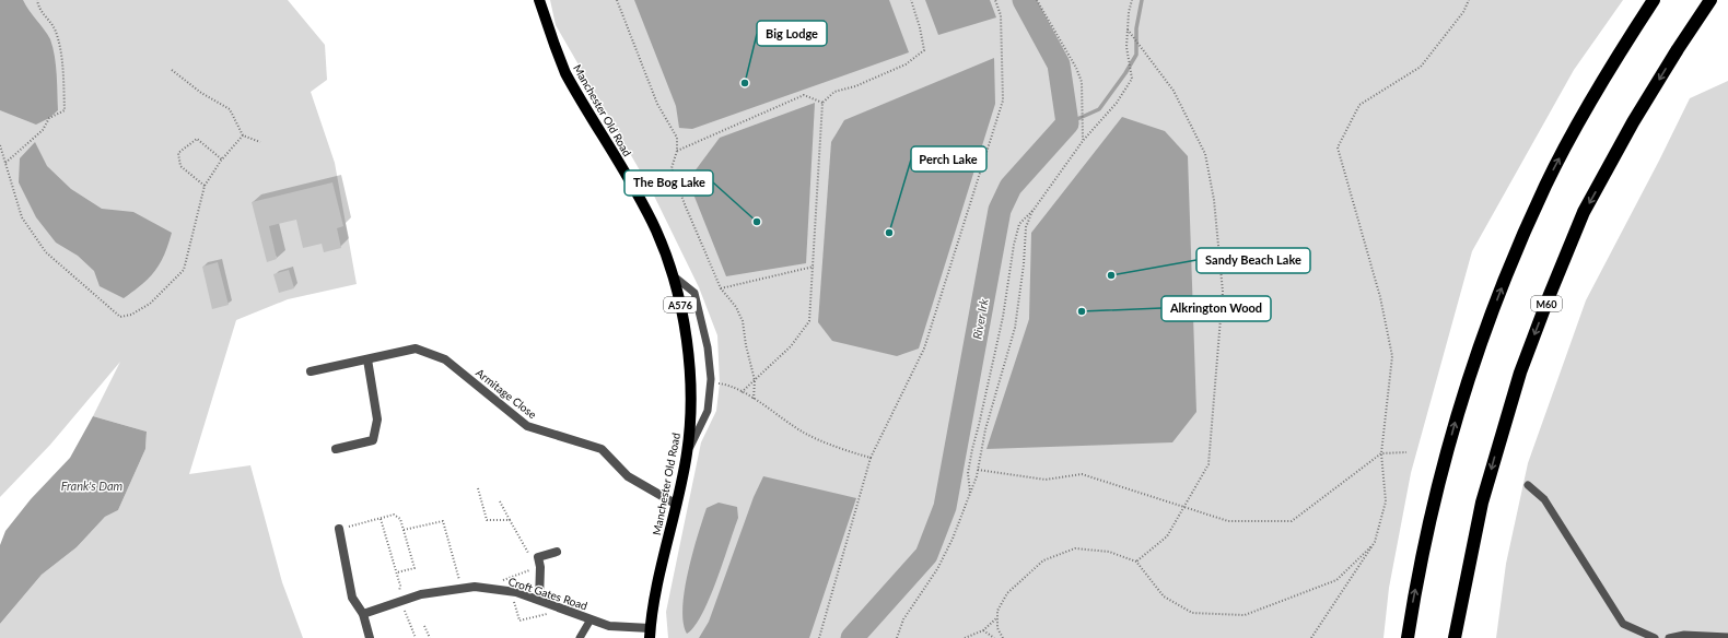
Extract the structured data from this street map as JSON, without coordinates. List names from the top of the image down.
{
  "streets": {
    "highway": ["M60"],
    "main road": ["Manchester Old Road", "A576"],
    "street": ["Armitage Close", "Croft Gates Road"]
  },
  "crossings": [
    ["Manchester Old Road", "Armitage Close"],
    ["Manchester Old Road", "Croft Gates Road"]
  ],
  "water": ["River Irk", "Frank's Dam"],
  "places": [
    "Big Lodge",
    "The Bog Lake",
    "Perch Lake",
    "Sandy Beach Lake",
    "Alkrington Wood"
  ]
}
